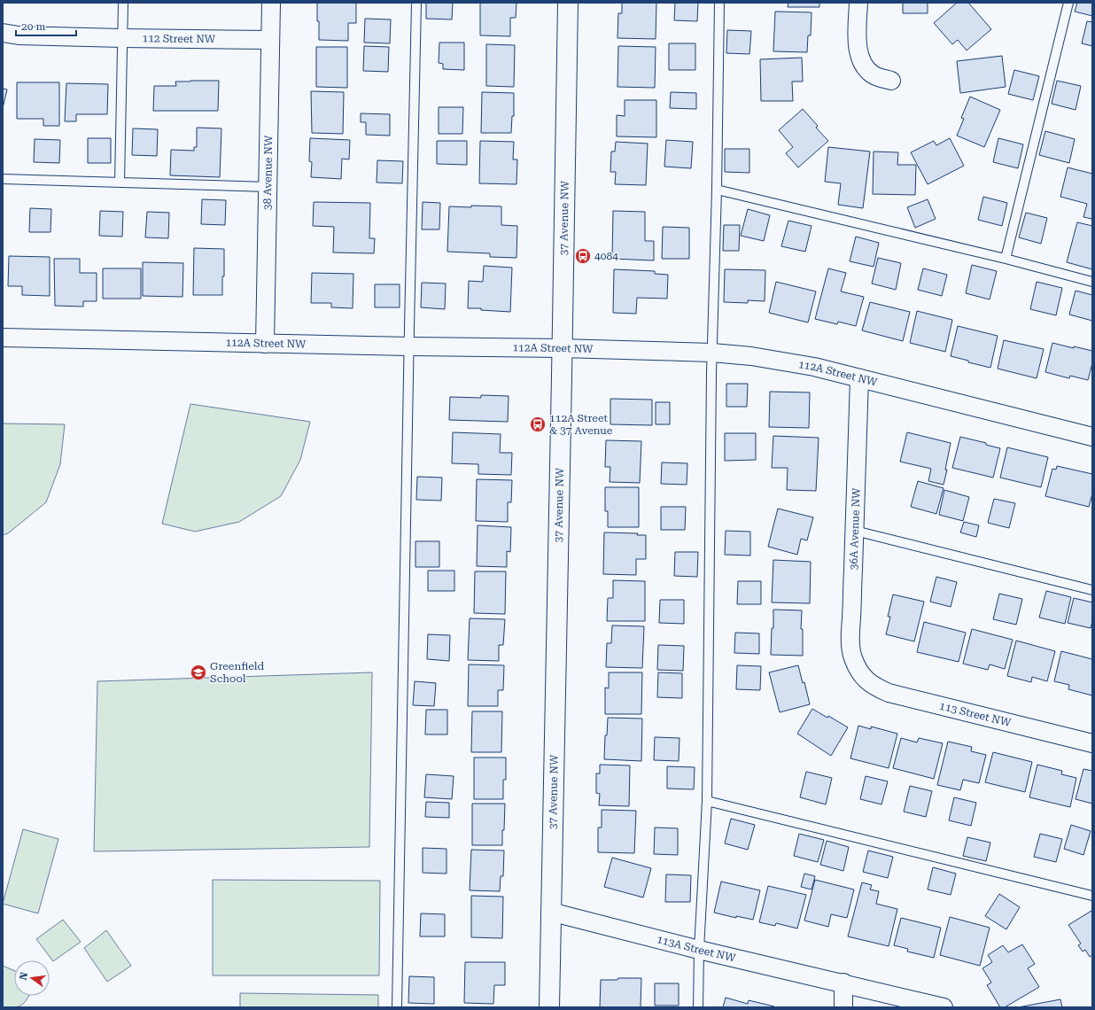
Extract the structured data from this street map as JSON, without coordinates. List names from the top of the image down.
{
  "streets": {
    "street": [
      "112 Street NW",
      "38 Avenue NW",
      "37 Avenue NW",
      "112A Street NW",
      "36A Avenue NW",
      "113 Street NW",
      "113A Street NW"
    ]
  },
  "crossings": [
    ["112 Street NW", "38 Avenue NW"],
    ["38 Avenue NW", "112A Street NW"],
    ["37 Avenue NW", "112A Street NW"],
    ["37 Avenue NW", "113A Street NW"],
    ["112A Street NW", "36A Avenue NW"],
    ["36A Avenue NW", "113 Street NW"]
  ],
  "places": {
    "bus stop": ["4084", "112A Street & 37 Avenue"],
    "school or university": ["Greenfield School"]
  },
  "scale_bar": "20 m",
  "north": "left"
}
